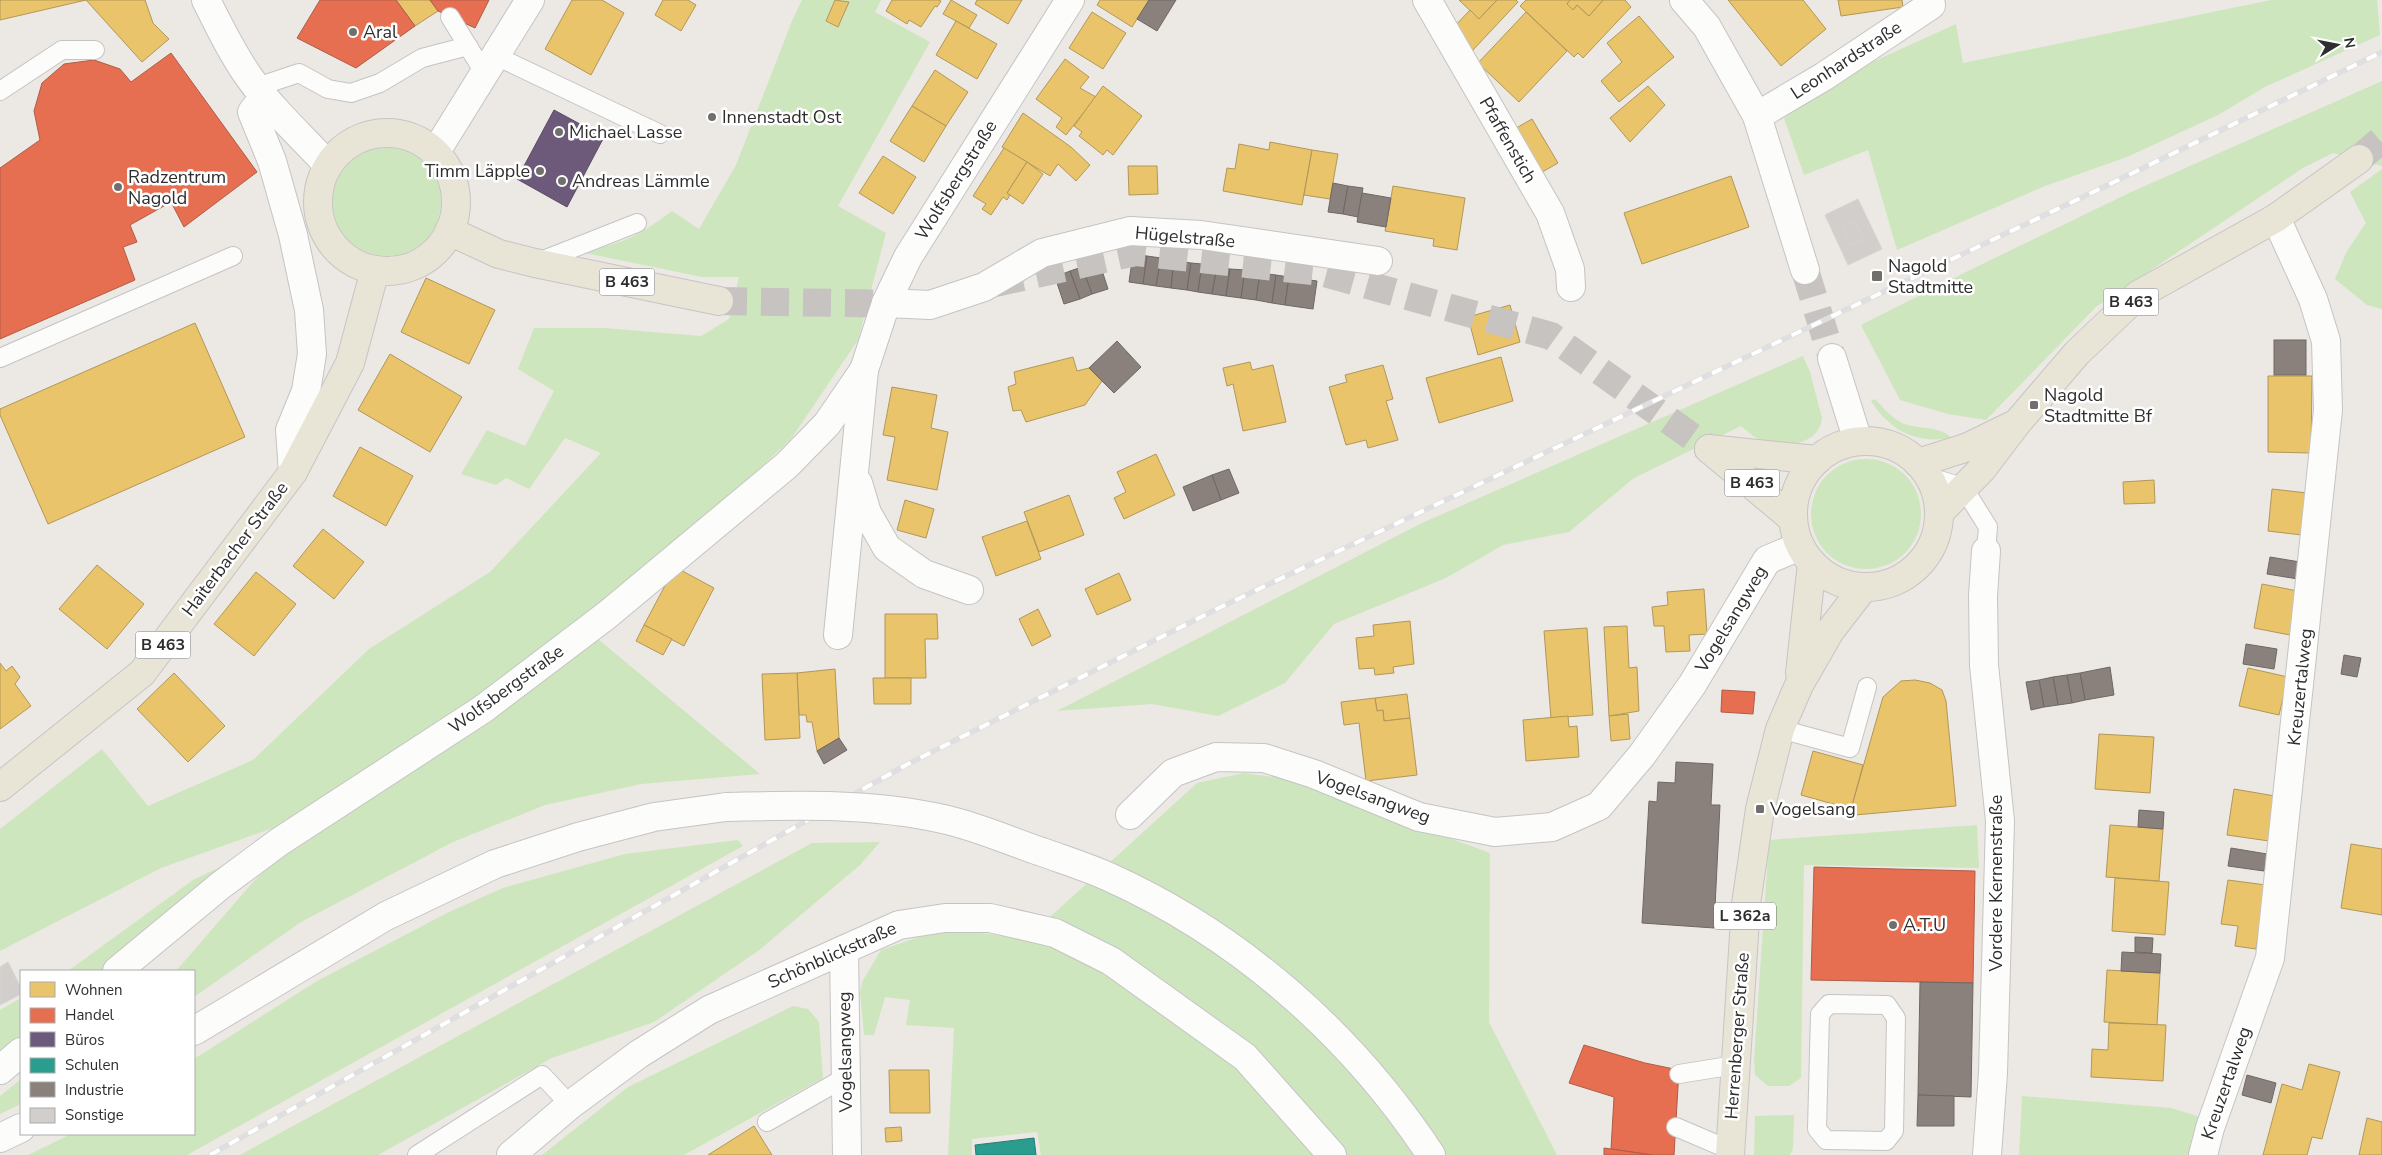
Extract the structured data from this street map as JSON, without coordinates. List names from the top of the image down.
{
  "streets": {
    "main road": [
      "B 463",
      "Haiterbacher Straße",
      "L 362a",
      "Herrenberger Straße"
    ],
    "street": [
      "Leonhardstraße",
      "Pfaffenstich",
      "Wolfsbergstraße",
      "Hügelstraße",
      "Vogelsangweg",
      "Kreuzertalweg",
      "Vordere Kernenstraße",
      "Schönblickstraße"
    ]
  },
  "crossings": [
    ["Wolfsbergstraße", "Hügelstraße"],
    ["B 463", "Haiterbacher Straße"],
    ["B 463", "Vogelsangweg"],
    ["B 463", "Kreuzertalweg"],
    ["B 463", "Herrenberger Straße"],
    ["Vogelsangweg", "Schönblickstraße"],
    ["Vogelsangweg", "Herrenberger Straße"]
  ],
  "places": {
    "other": [
      "Aral",
      "Innenstadt Ost",
      "Michael Lasse",
      "Timm Läpple",
      "Andreas Lämmle",
      "Radzentrum Nagold",
      "A.T.U"
    ],
    "transit": ["Nagold Stadtmitte", "Nagold Stadtmitte Bf", "Vogelsang"]
  },
  "legend": [
    "Wohnen",
    "Handel",
    "Büros",
    "Schulen",
    "Industrie",
    "Sonstige"
  ],
  "north": "right"
}
